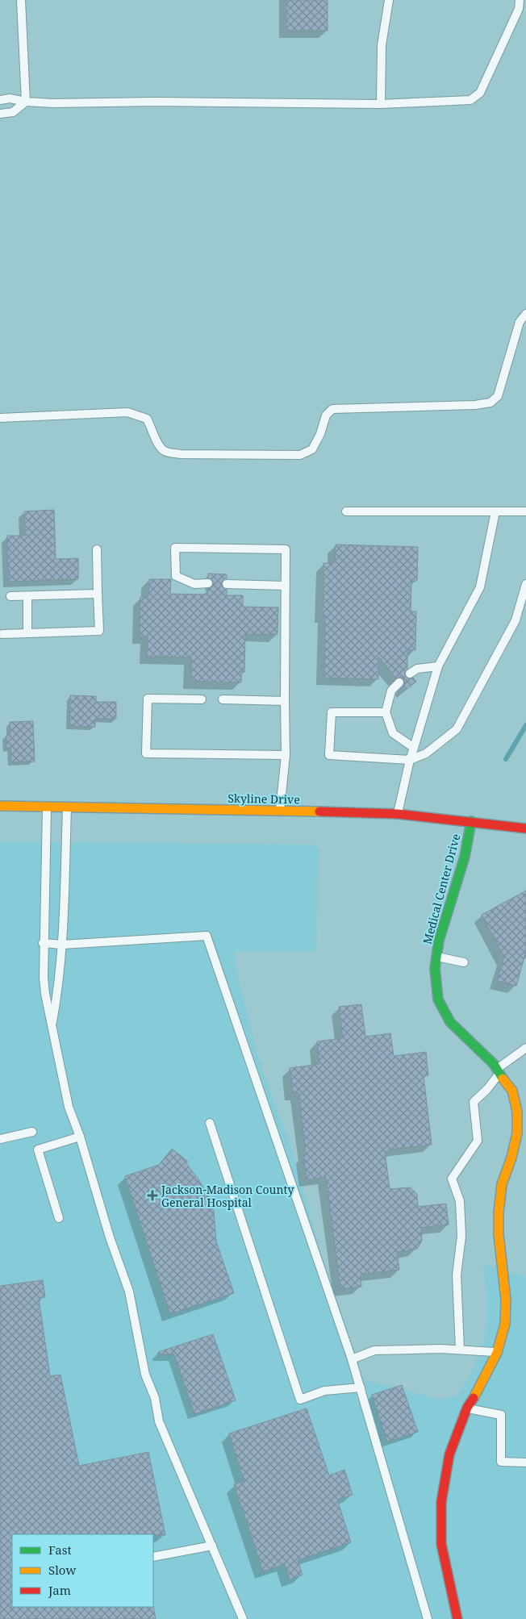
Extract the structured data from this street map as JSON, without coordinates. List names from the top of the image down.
{
  "streets": {
    "street": ["Skyline Drive", "Medical Center Drive"]
  },
  "crossings": [
    ["Skyline Drive", "Medical Center Drive"]
  ],
  "places": {
    "health": ["Jackson-Madison County General Hospital"]
  },
  "legend": ["Fast", "Slow", "Jam"]
}
